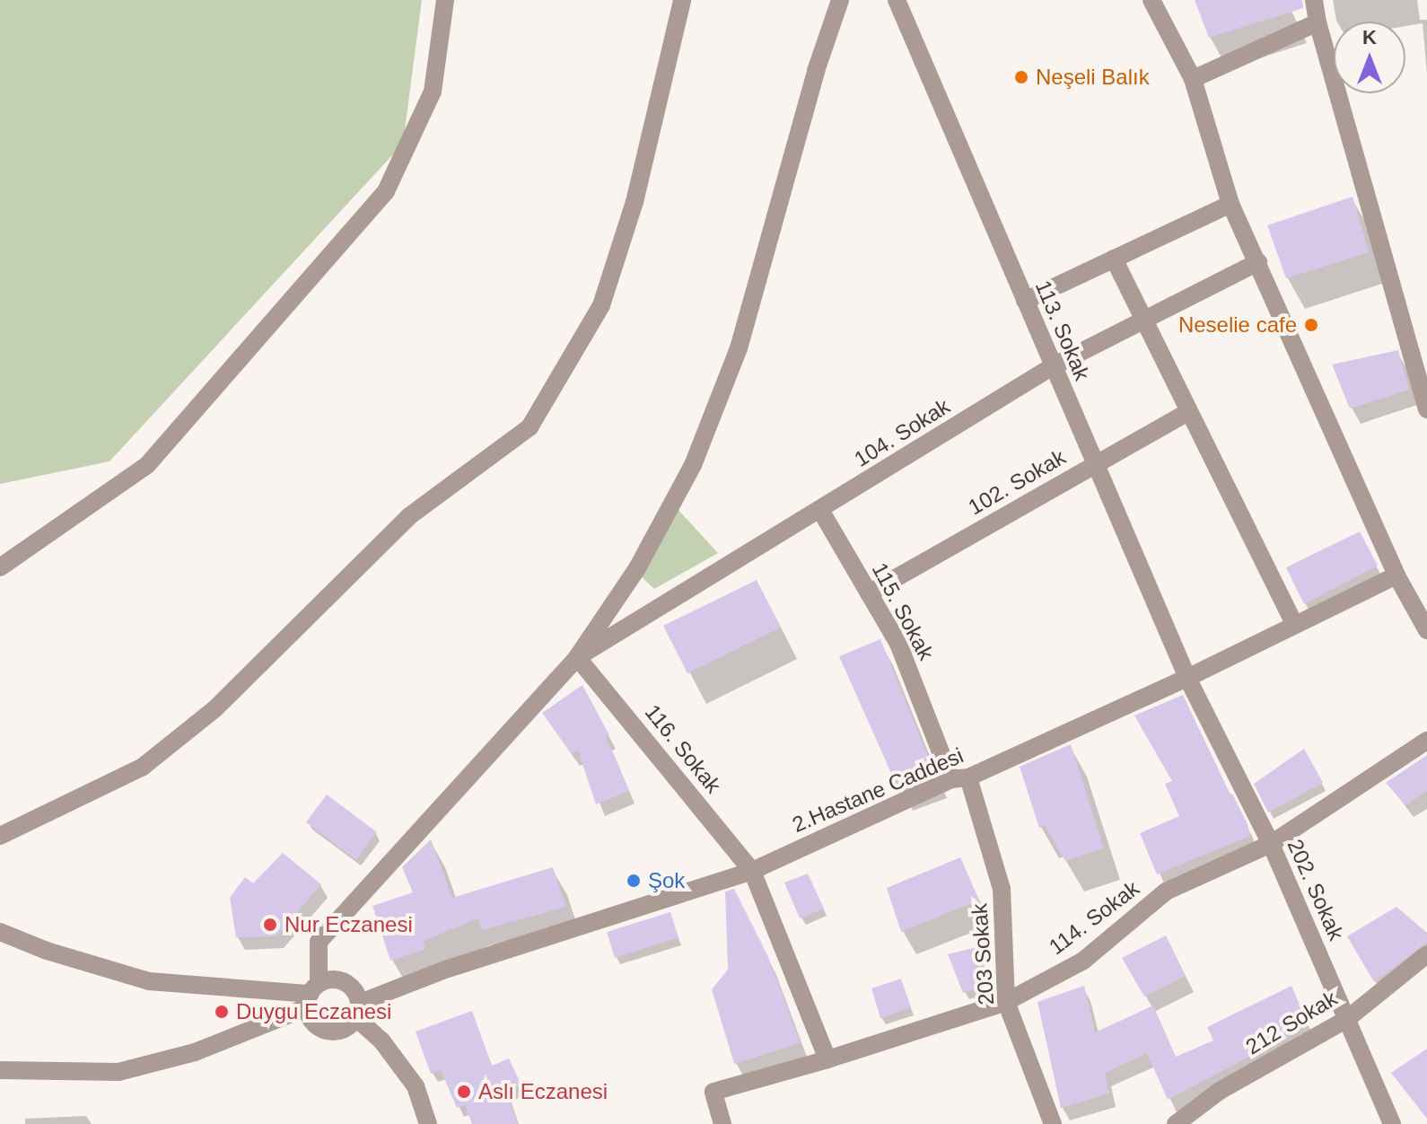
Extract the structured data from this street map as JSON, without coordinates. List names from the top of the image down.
{
  "streets": {
    "street": [
      "113. Sokak",
      "104. Sokak",
      "102. Sokak",
      "115. Sokak",
      "116. Sokak",
      "2.Hastane Caddesi",
      "202. Sokak",
      "114. Sokak",
      "203 Sokak",
      "212 Sokak"
    ]
  },
  "crossings": [
    ["113. Sokak", "104. Sokak"],
    ["113. Sokak", "102. Sokak"],
    ["113. Sokak", "2.Hastane Caddesi"],
    ["113. Sokak", "202. Sokak"],
    ["104. Sokak", "115. Sokak"],
    ["104. Sokak", "116. Sokak"],
    ["102. Sokak", "115. Sokak"],
    ["115. Sokak", "2.Hastane Caddesi"],
    ["115. Sokak", "203 Sokak"],
    ["116. Sokak", "2.Hastane Caddesi"],
    ["116. Sokak", "114. Sokak"],
    ["2.Hastane Caddesi", "202. Sokak"],
    ["2.Hastane Caddesi", "203 Sokak"],
    ["202. Sokak", "114. Sokak"],
    ["202. Sokak", "212 Sokak"],
    ["114. Sokak", "203 Sokak"]
  ],
  "places": [
    "Neşeli Balık",
    "Neselie cafe",
    "Şok",
    "Nur Eczanesi",
    "Duygu Eczanesi",
    "Aslı Eczanesi"
  ],
  "north": "top"
}
